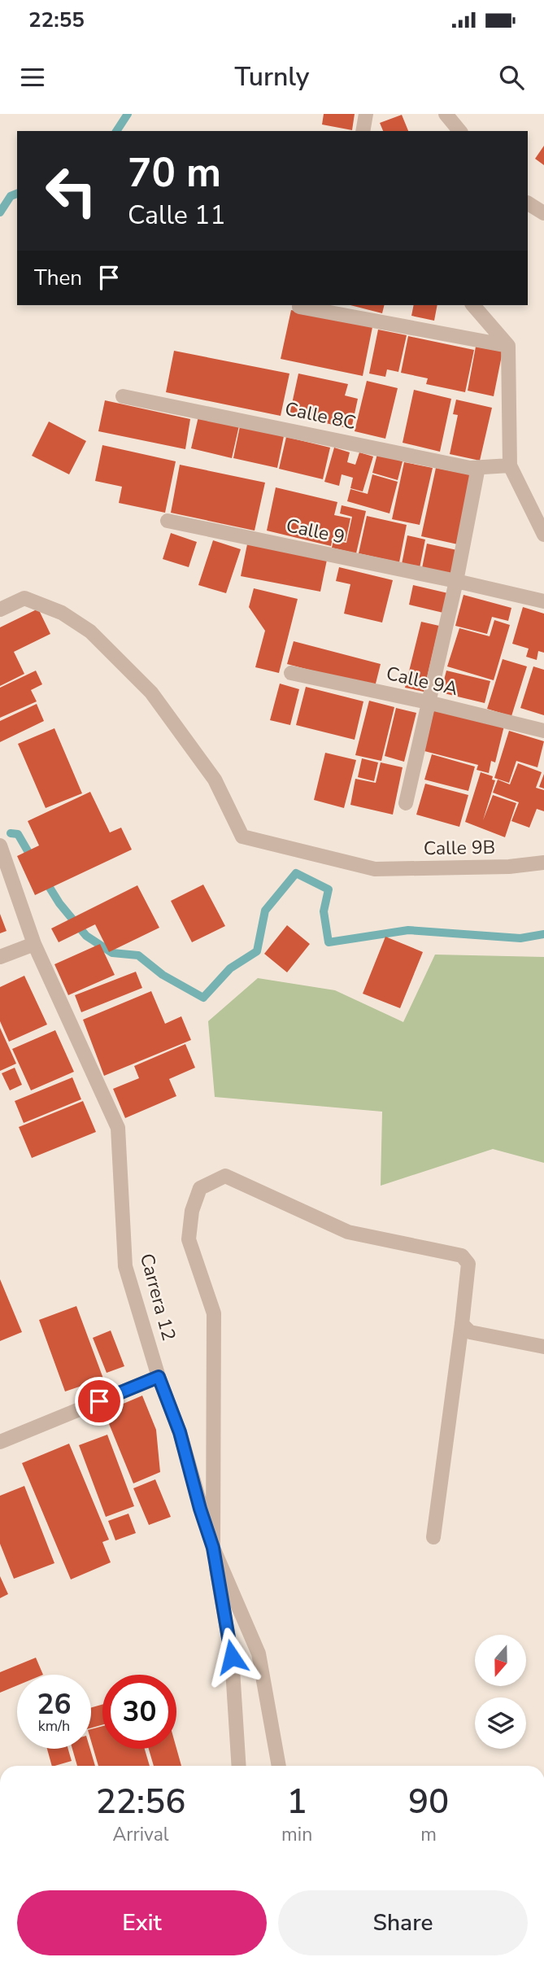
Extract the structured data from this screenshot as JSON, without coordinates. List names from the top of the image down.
{
  "streets": {
    "street": [
      "Calle 8C",
      "Calle 9",
      "Calle 9A",
      "Calle 9B",
      "Carrera 12"
    ]
  },
  "north": "bottom",
  "page": {
    "status": "22:55",
    "header": "Turnly",
    "turn": ["70 m", "Calle 11"],
    "then": "Then",
    "speed": "26 km/h",
    "limit": "30",
    "eta": [
      "22:56",
      "Arrival",
      "1",
      "min",
      "90",
      "m"
    ],
    "buttons": ["Exit", "Share"]
  }
}
